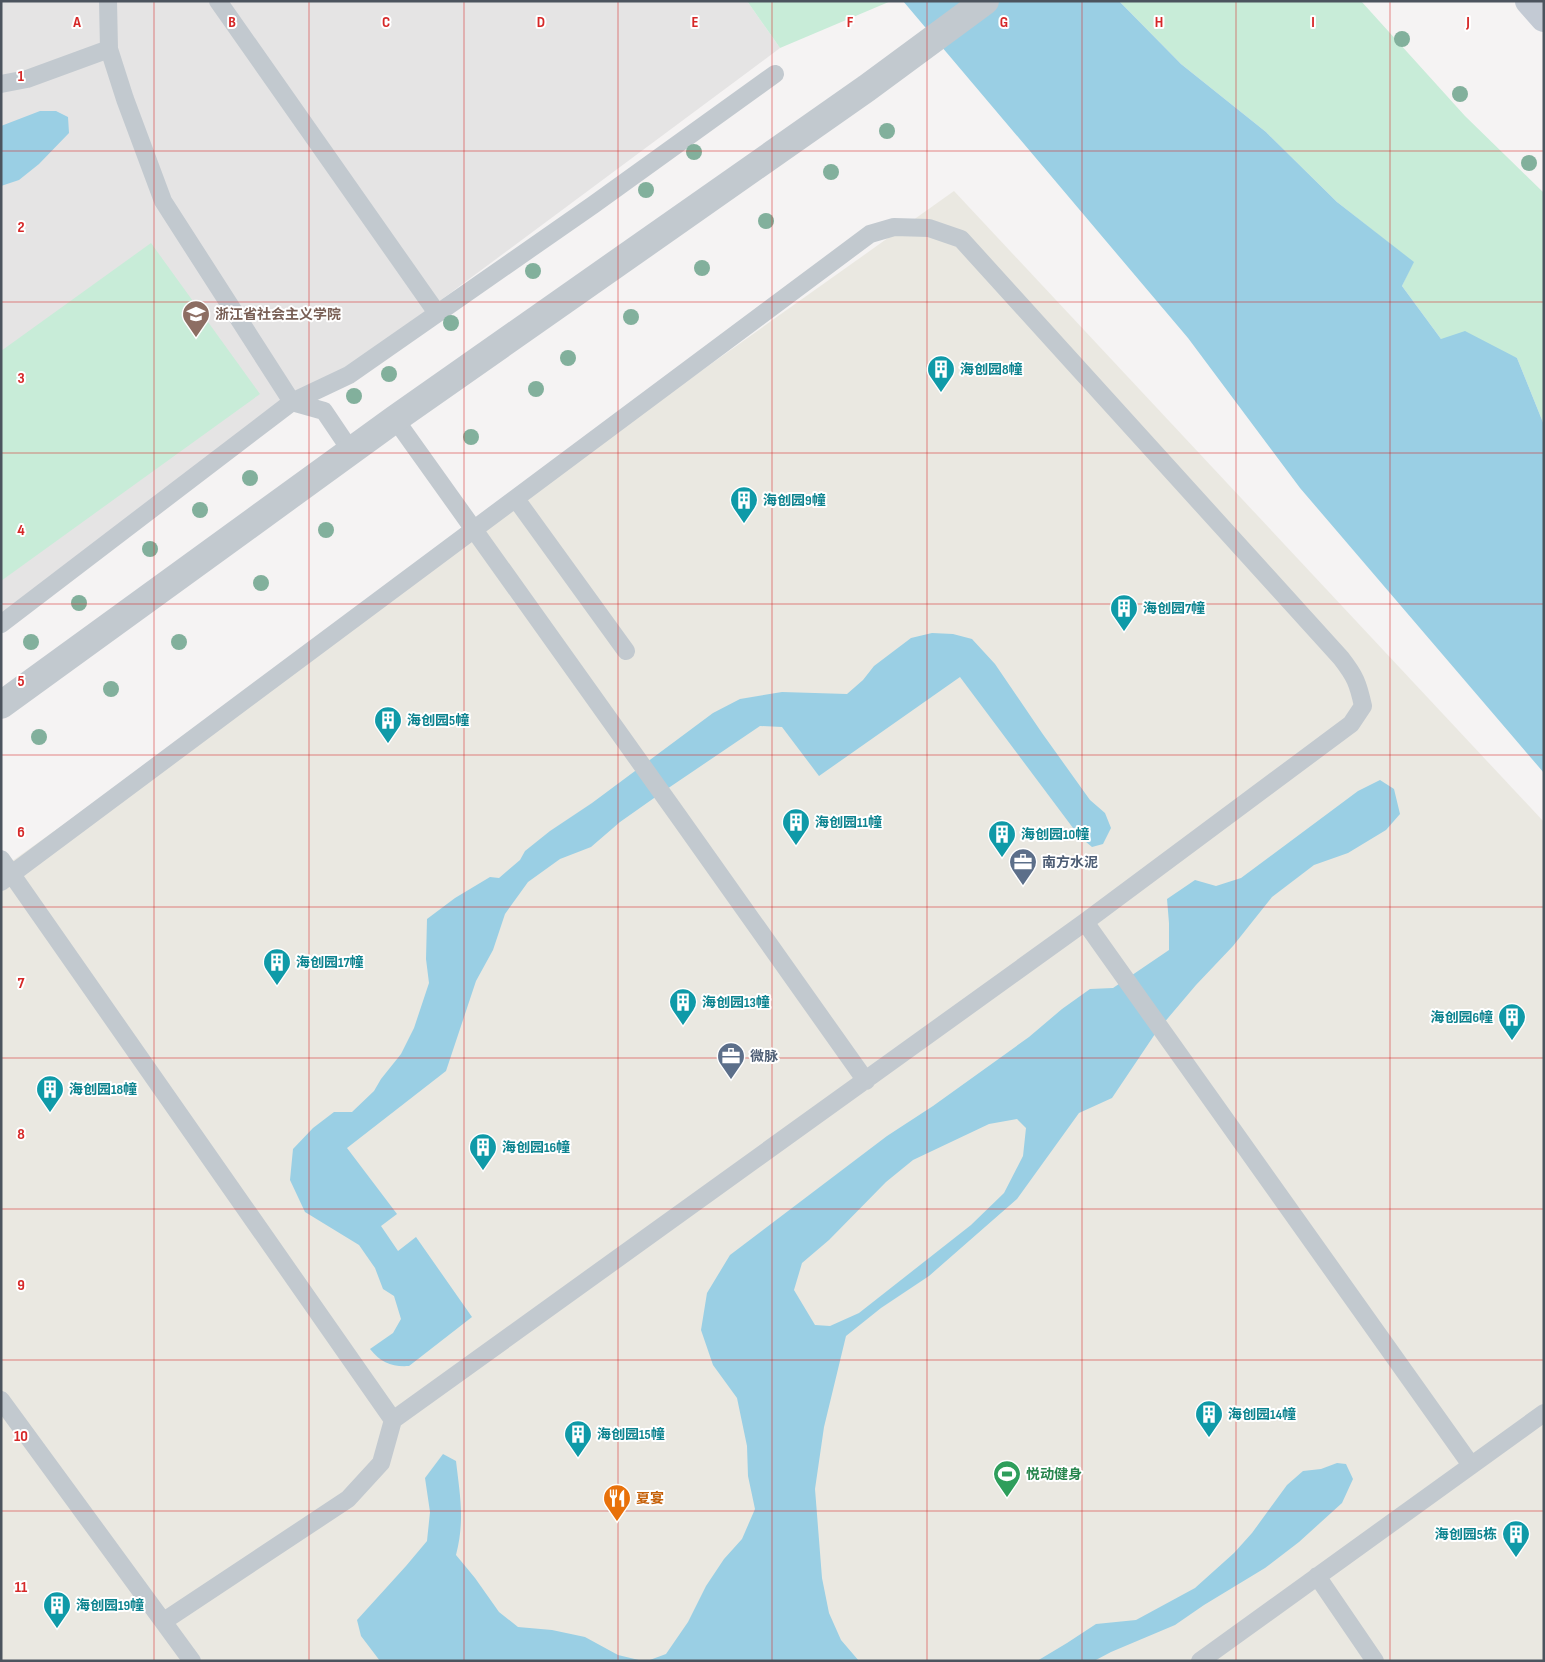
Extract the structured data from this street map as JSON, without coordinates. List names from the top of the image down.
{
  "places": {
    "school or university": ["浙江省社会主义学院"],
    "building": [
      "海创园8幢",
      "海创园9幢",
      "海创园7幢",
      "海创园5幢",
      "海创园11幢",
      "海创园10幢",
      "海创园17幢",
      "海创园13幢",
      "海创园6幢",
      "海创园18幢",
      "海创园16幢",
      "海创园14幢",
      "海创园15幢",
      "海创园5栋",
      "海创园19幢"
    ],
    "office": ["南方水泥", "微脉"],
    "sports": ["悦动健身"],
    "restaurant": ["夏宴"]
  },
  "grid": {
    "columns": [
      "A",
      "B",
      "C",
      "D",
      "E",
      "F",
      "G",
      "H",
      "I",
      "J"
    ],
    "rows": [
      "1",
      "2",
      "3",
      "4",
      "5",
      "6",
      "7",
      "8",
      "9",
      "10",
      "11"
    ]
  }
}
